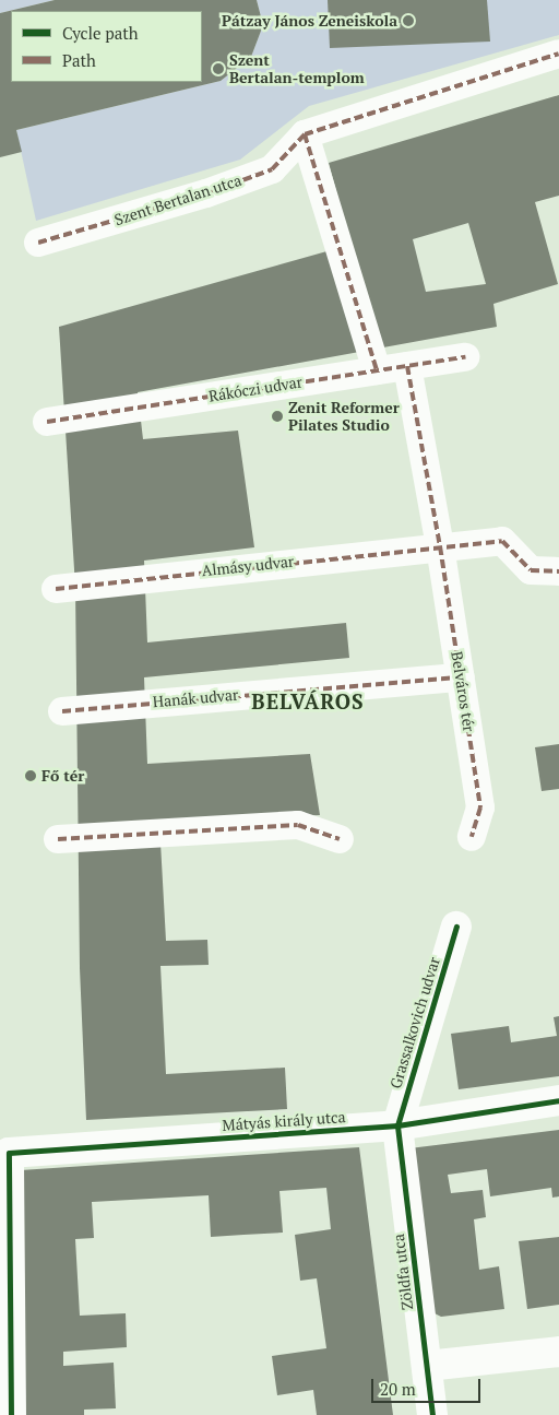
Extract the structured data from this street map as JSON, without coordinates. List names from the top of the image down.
{
  "streets": {
    "street": [
      "Szent Bertalan utca",
      "Rákóczi udvar",
      "Almásy udvar",
      "Belváros tér",
      "Hanák udvar",
      "Grassalkovich udvar",
      "Mátyás király utca",
      "Zöldfa utca"
    ]
  },
  "crossings": [
    ["Rákóczi udvar", "Belváros tér"],
    ["Almásy udvar", "Belváros tér"],
    ["Belváros tér", "Hanák udvar"],
    ["Grassalkovich udvar", "Mátyás király utca"],
    ["Grassalkovich udvar", "Zöldfa utca"],
    ["Mátyás király utca", "Zöldfa utca"]
  ],
  "districts": ["BELVÁROS"],
  "places": [
    "Pátzay János Zeneiskola",
    "Szent Bertalan-templom",
    "Zenit Reformer Pilates Studio",
    "Fő tér"
  ],
  "legend": ["Cycle path", "Path"],
  "scale_bar": "20 m"
}
